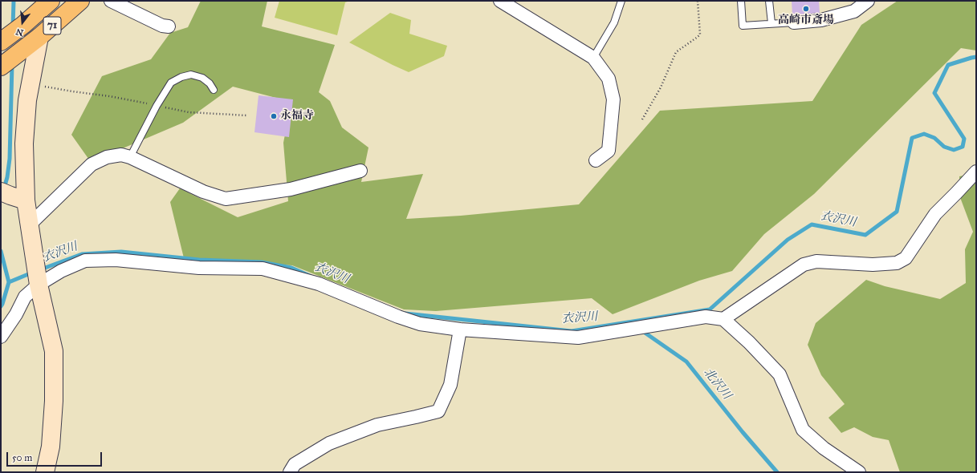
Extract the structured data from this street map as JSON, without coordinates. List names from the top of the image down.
{
  "streets": {
    "main road": ["71"]
  },
  "water": ["衣沢川", "北沢川"],
  "places": ["高崎市斎場", "永福寺"],
  "scale_bar": "50 m",
  "north": "bottom"
}
